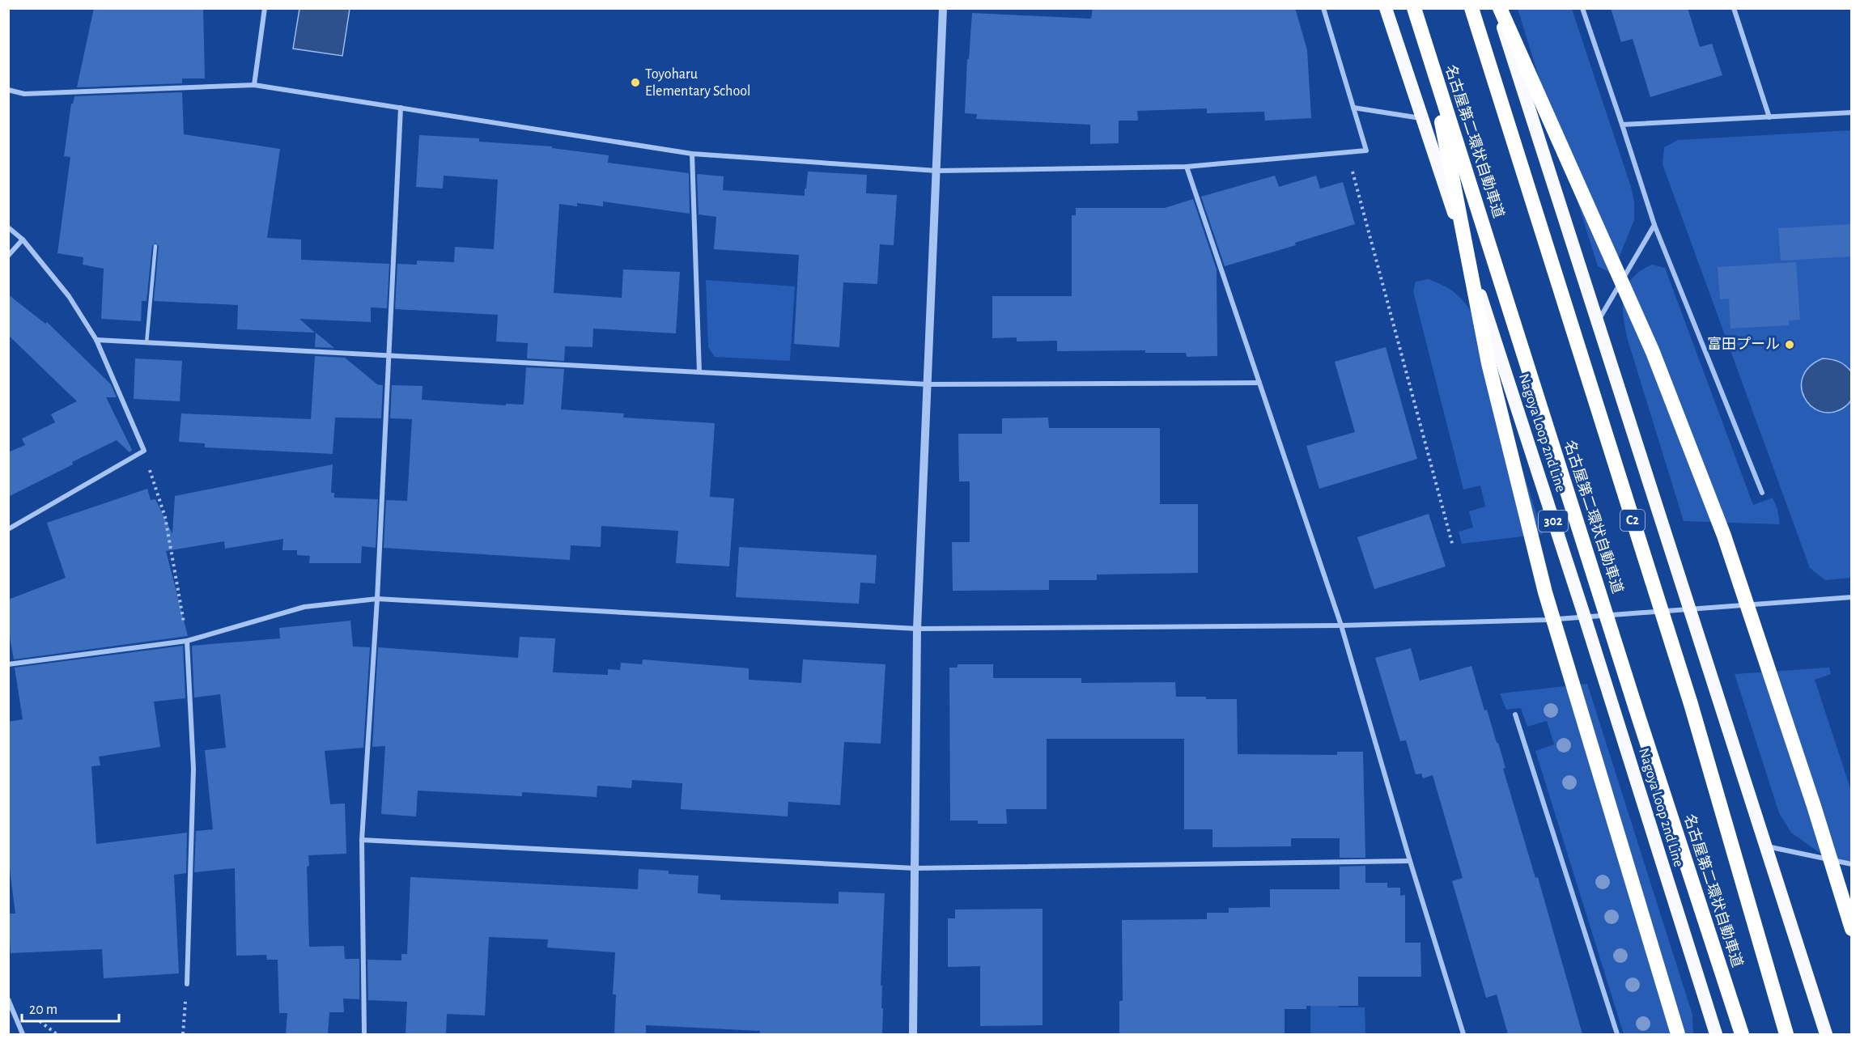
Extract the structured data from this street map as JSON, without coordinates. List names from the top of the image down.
{
  "streets": {
    "highway": [
      "名古屋第二環状自動車道",
      "Nagoya Loop 2nd Line",
      "C2",
      "302"
    ]
  },
  "places": ["Toyoharu Elementary School", "富田プール"],
  "scale_bar": "20 m"
}
